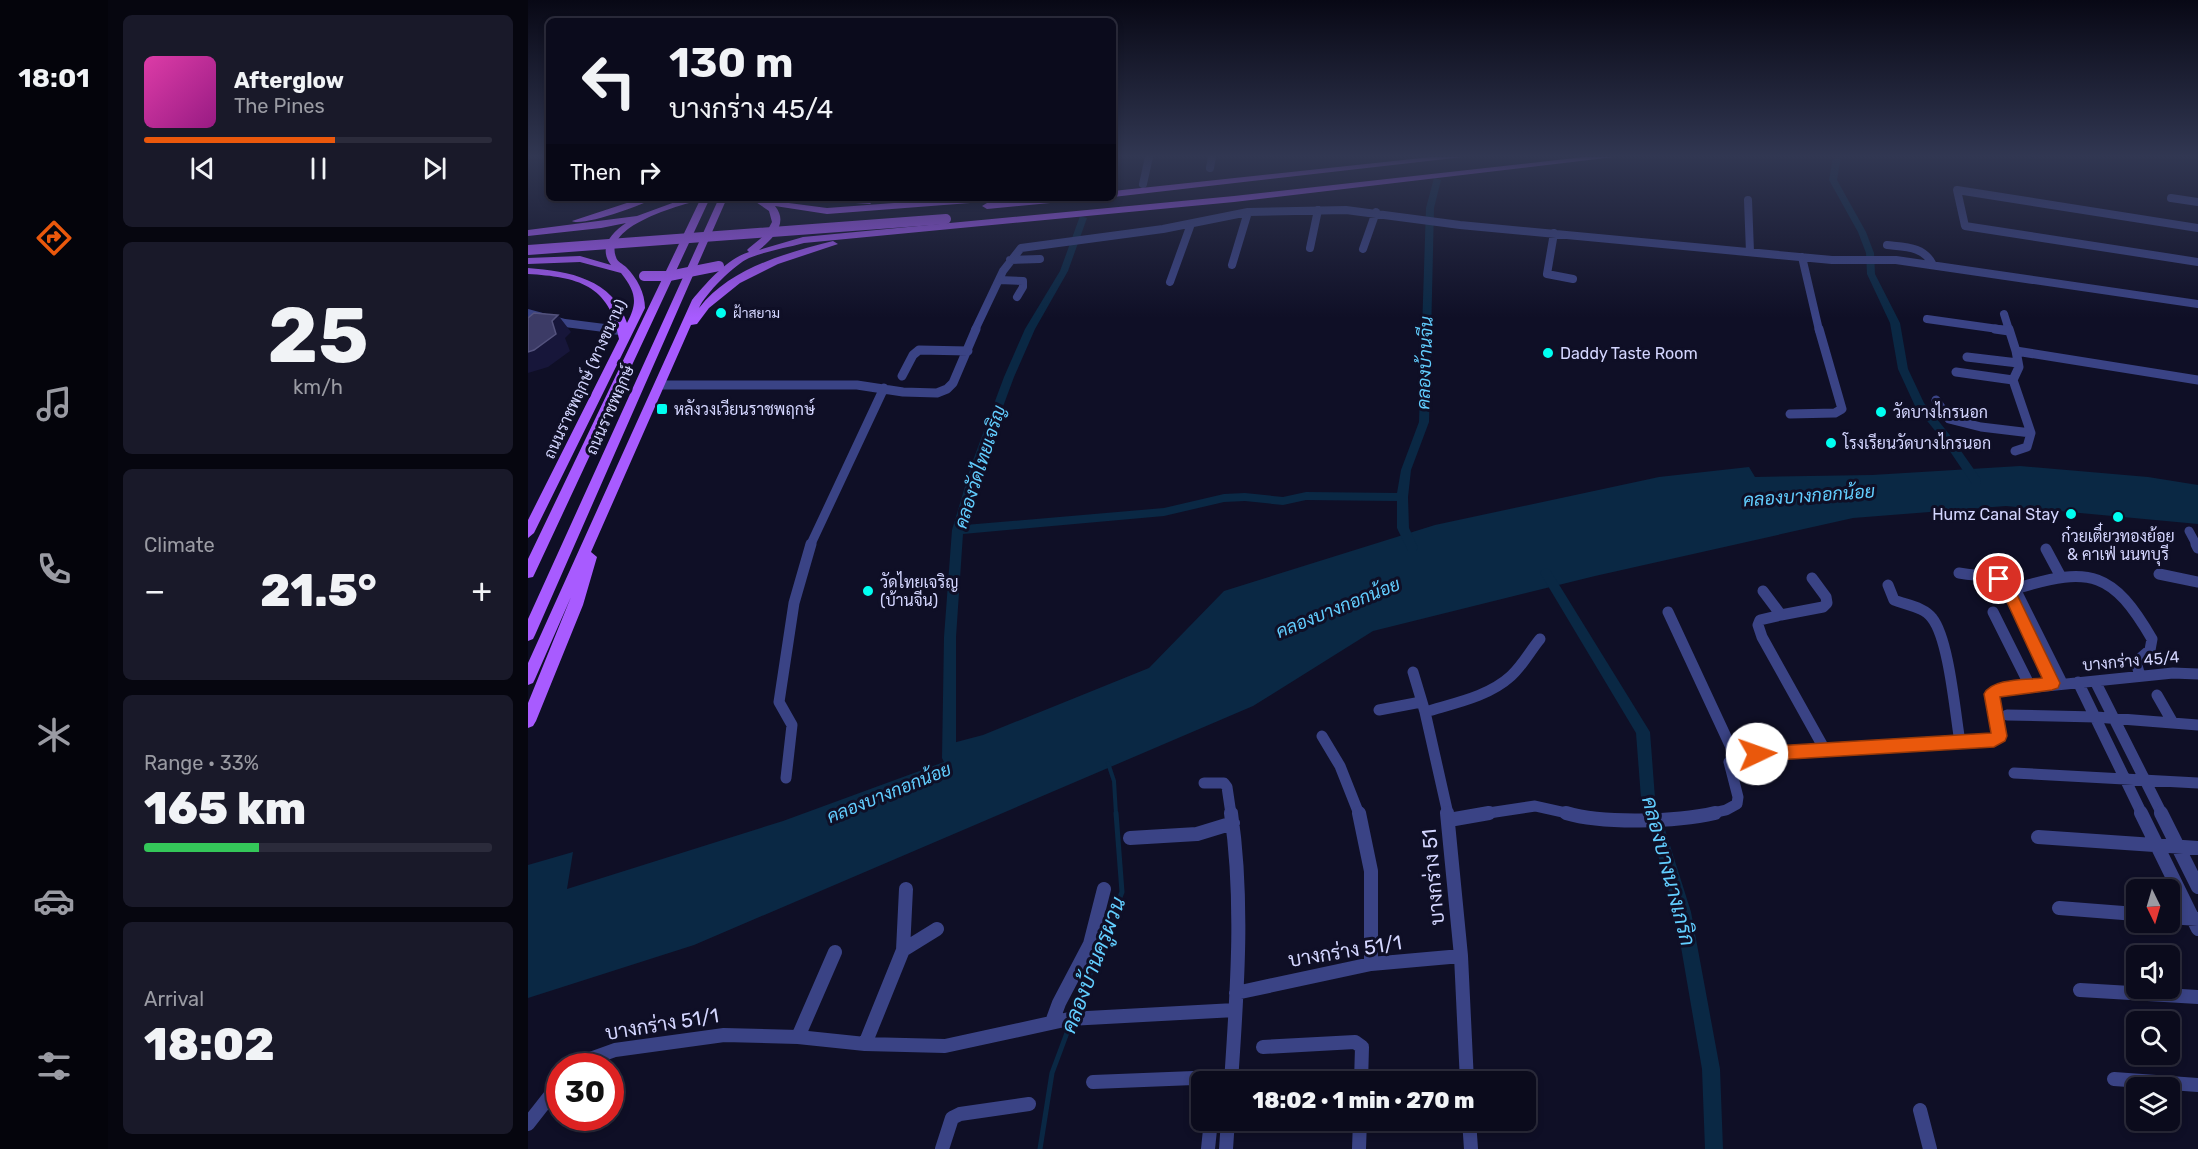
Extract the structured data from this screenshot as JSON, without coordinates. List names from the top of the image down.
{
  "streets": {
    "main road": ["ถนนราชพฤกษ์ (ทางขนาน)", "ถนนราชพฤกษ์"],
    "street": ["บางกร่าง 45/4", "บางกร่าง 51", "บางกร่าง 51/1"]
  },
  "crossings": [
    ["บางกร่าง 51", "บางกร่าง 51/1"]
  ],
  "water": [
    "คลองบ้านจีน",
    "คลองวัดไทยเจริญ",
    "คลองบางกอกน้อย",
    "คลองบางนางเกริก",
    "คลองบ้านครูผวน"
  ],
  "places": {
    "other": [
      "ฝ้าสยาม",
      "Daddy Taste Room",
      "วัดบางไกรนอก",
      "โรงเรียนวัดบางไกรนอก",
      "Humz Canal Stay",
      "ก๋วยเตี๋ยวทองย้อย & คาเฟ่ นนทบุรี",
      "วัดไทยเจริญ (บ้านจีน)"
    ],
    "transit": ["หลังวงเวียนราชพฤกษ์"]
  },
  "north": "bottom",
  "page": {
    "tabs": "18:01",
    "turn": ["130 m", "บางกร่าง 45/4"],
    "song": ["Afterglow", "The Pines"],
    "then": "Then",
    "tile": [
      ["25", "km/h"],
      "Climate",
      ["Range · 33%", "165 km"],
      ["Arrival", "18:02"]
    ],
    "heat": ["−", "21.5°", "+"],
    "limit": "30",
    "trip": "18:02 · 1 min · 270 m"
  }
}
